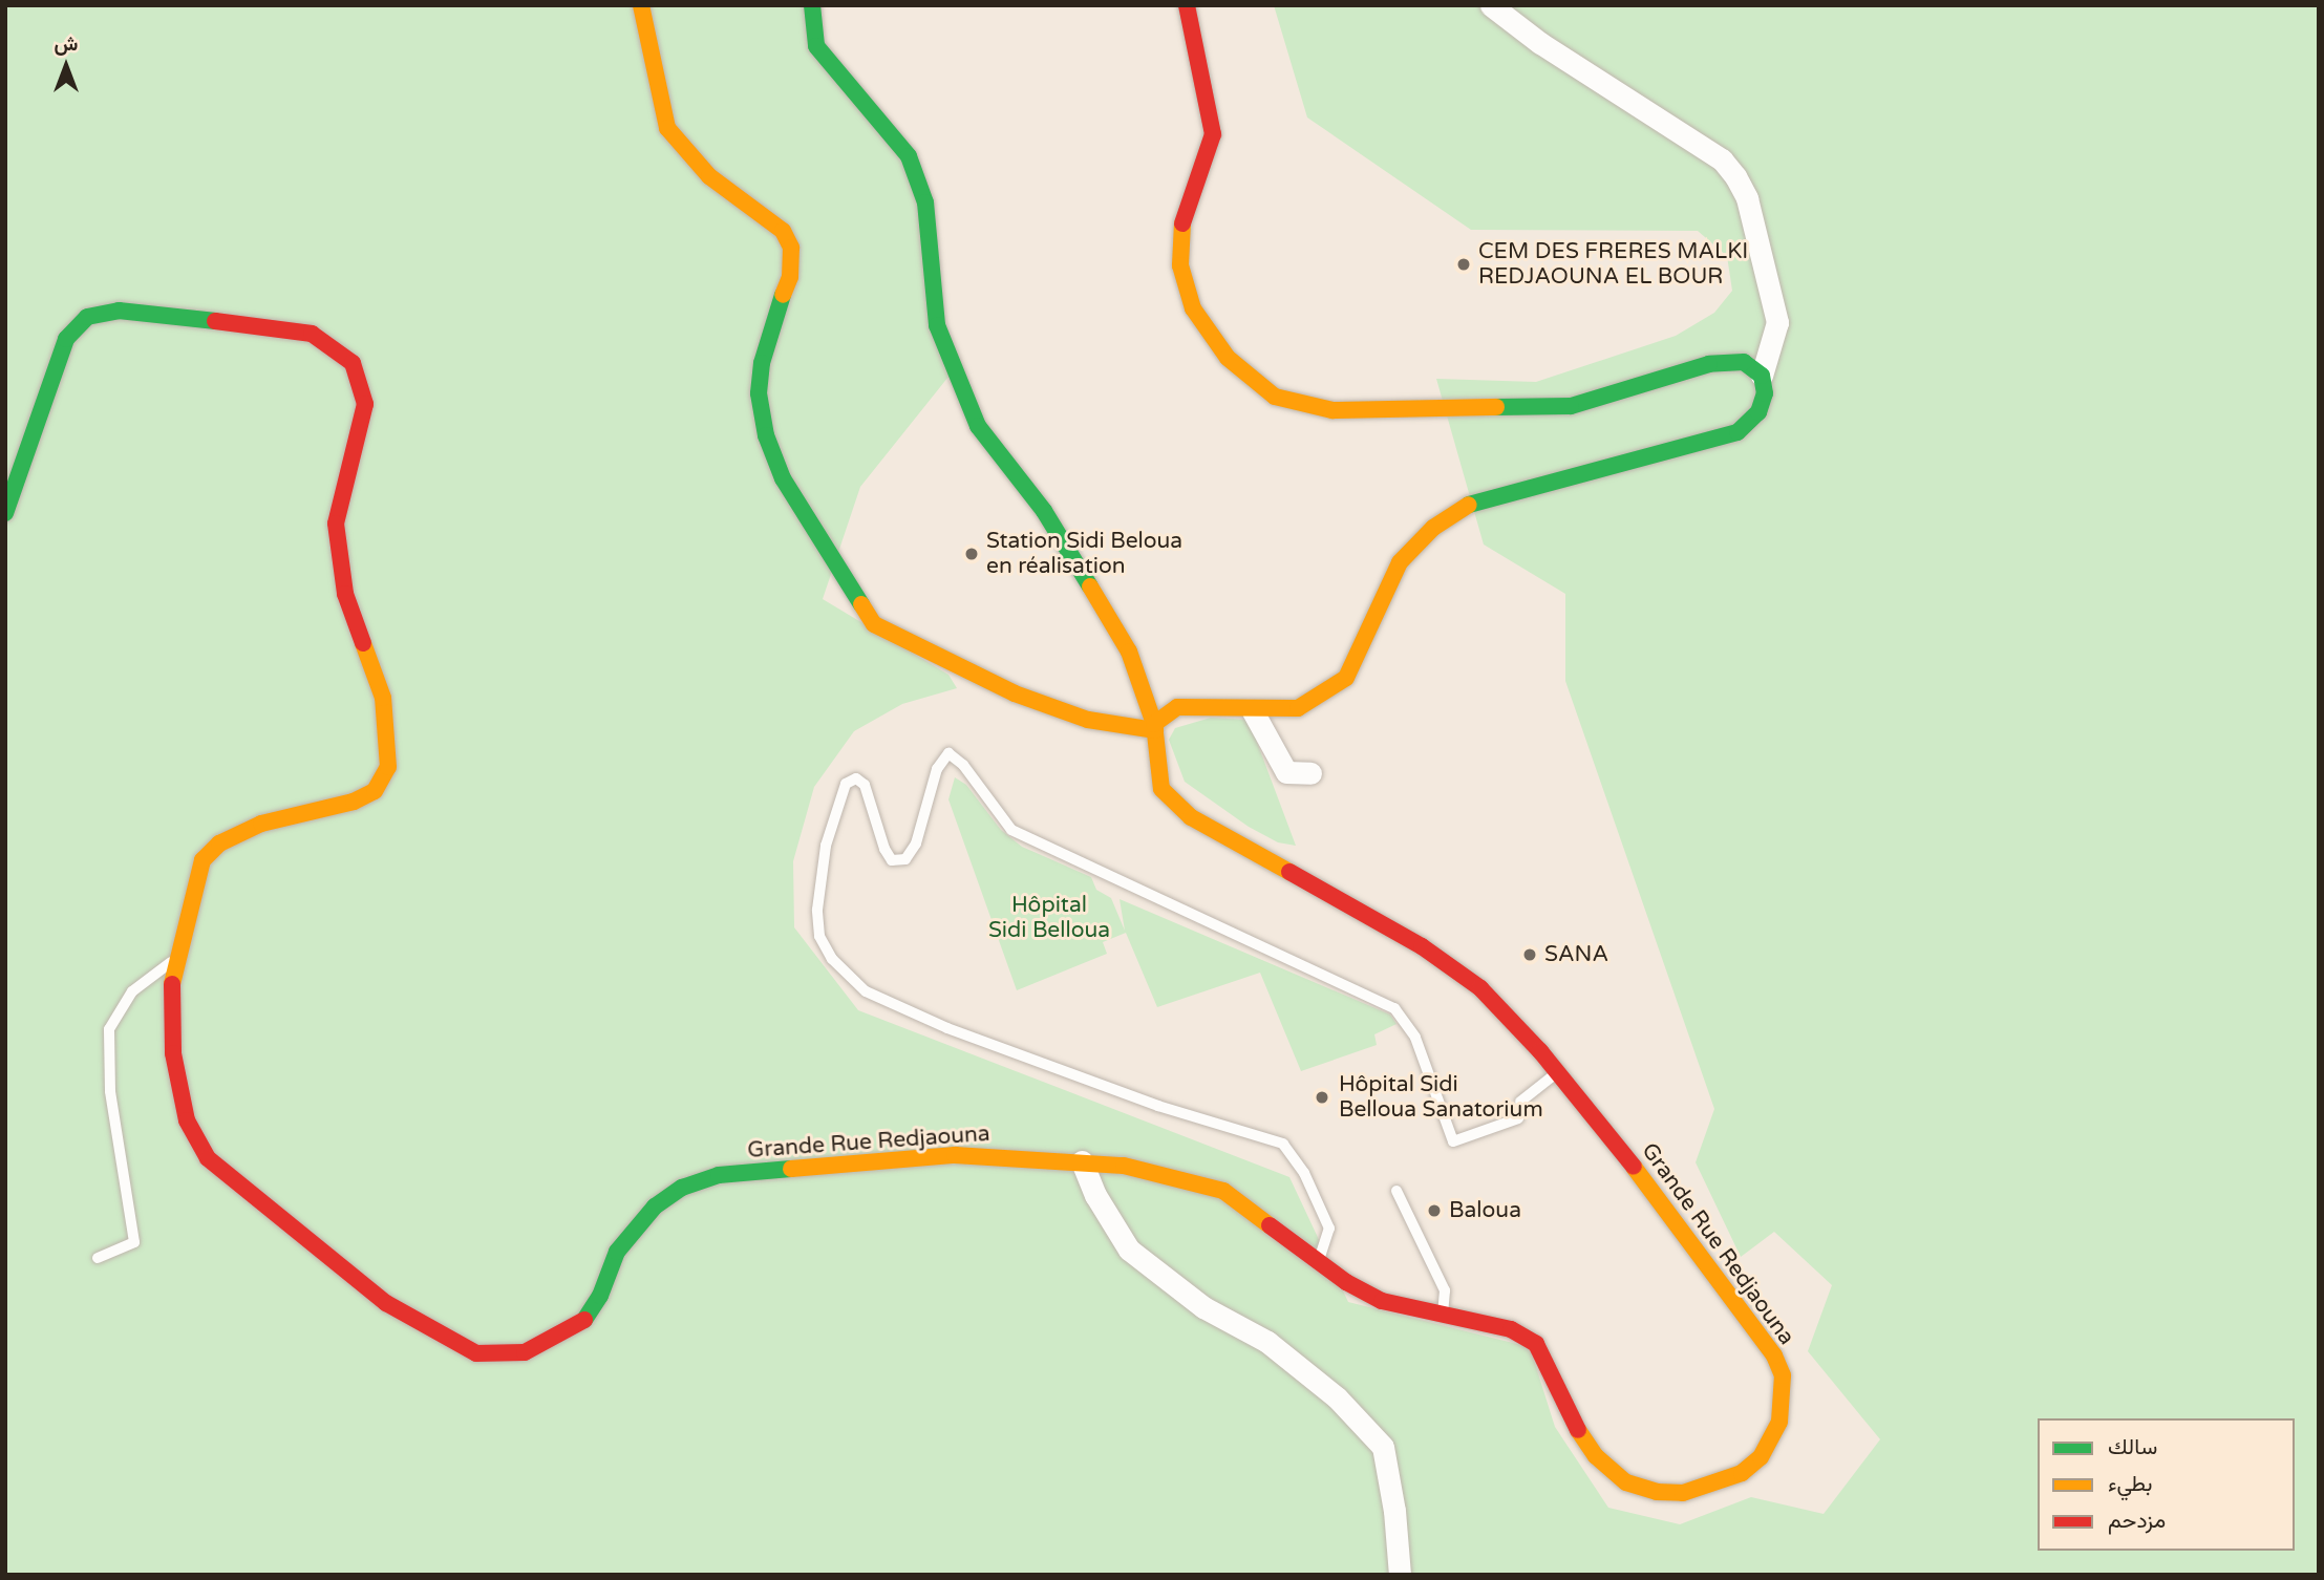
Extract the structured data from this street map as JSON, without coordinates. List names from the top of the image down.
{
  "streets": {
    "street": ["Grande Rue Redjaouna"]
  },
  "parks": ["Hôpital Sidi Belloua"],
  "places": [
    "CEM DES FRERES MALKI REDJAOUNA EL BOUR",
    "Station Sidi Beloua en réalisation",
    "SANA",
    "Hôpital Sidi Belloua Sanatorium",
    "Baloua"
  ],
  "legend": ["سالك", "بطيء", "مزدحم"],
  "north": "top"
}
